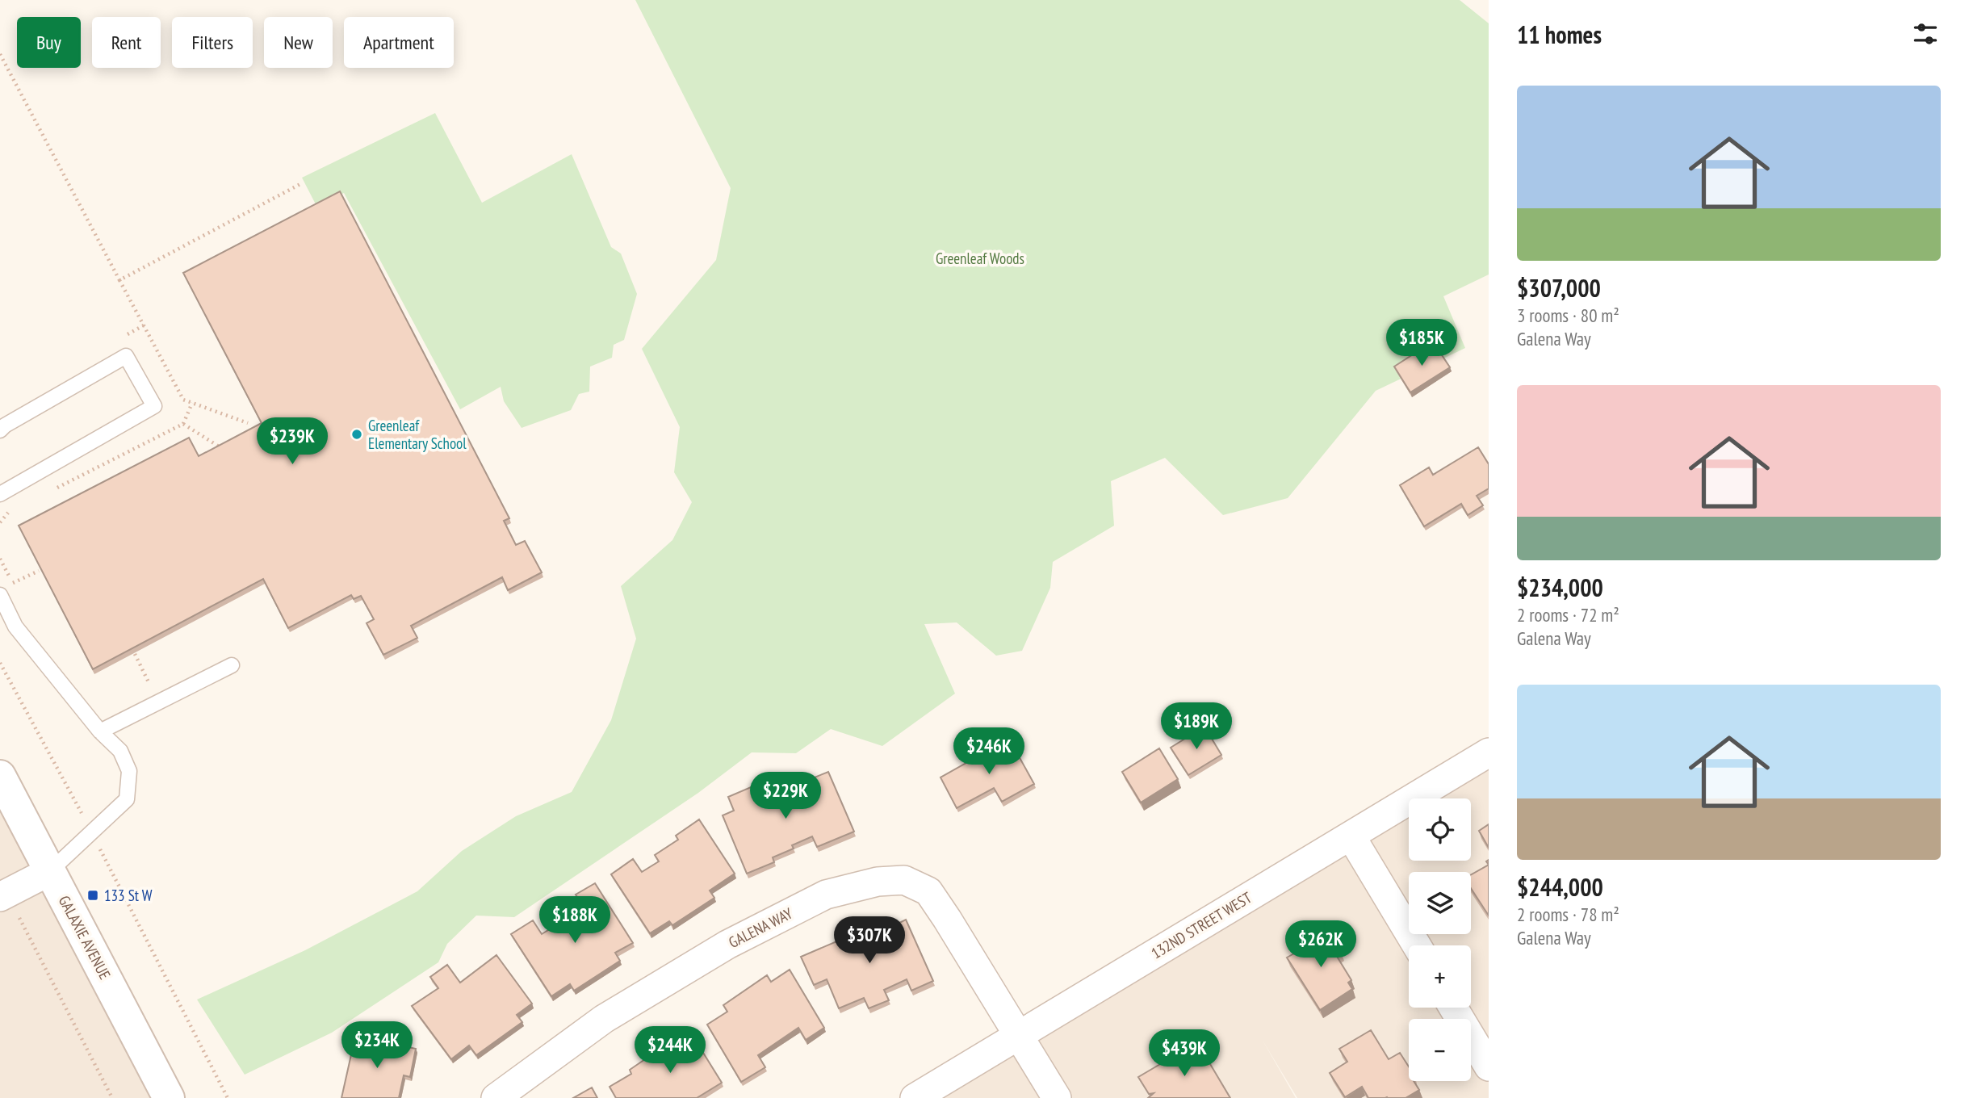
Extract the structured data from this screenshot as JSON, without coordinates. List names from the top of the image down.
{
  "streets": {
    "street": ["132ND STREET WEST", "GALENA WAY", "GALAXIE AVENUE"]
  },
  "crossings": [
    ["132ND STREET WEST", "GALENA WAY"]
  ],
  "parks": ["Greenleaf Woods"],
  "places": {
    "other": ["Greenleaf Elementary School"],
    "transit": ["133 St W"]
  },
  "page": {
    "heading": "11 homes",
    "chip": [
      "Buy",
      "Rent",
      "Filters",
      "New",
      "Apartment"
    ],
    "list": [
      {
        "name": "$307,000",
        "note": "3 rooms · 80 m² · Galena Way"
      },
      {
        "name": "$234,000",
        "note": "2 rooms · 72 m² · Galena Way"
      },
      {
        "name": "$244,000",
        "note": "2 rooms · 78 m² · Galena Way"
      }
    ],
    "price": [
      "$185K",
      "$239K",
      "$189K",
      "$246K",
      "$229K",
      "$188K",
      "$307K",
      "$262K",
      "$234K",
      "$244K",
      "$439K"
    ],
    "map_buttons": ["+", "−"]
  }
}
